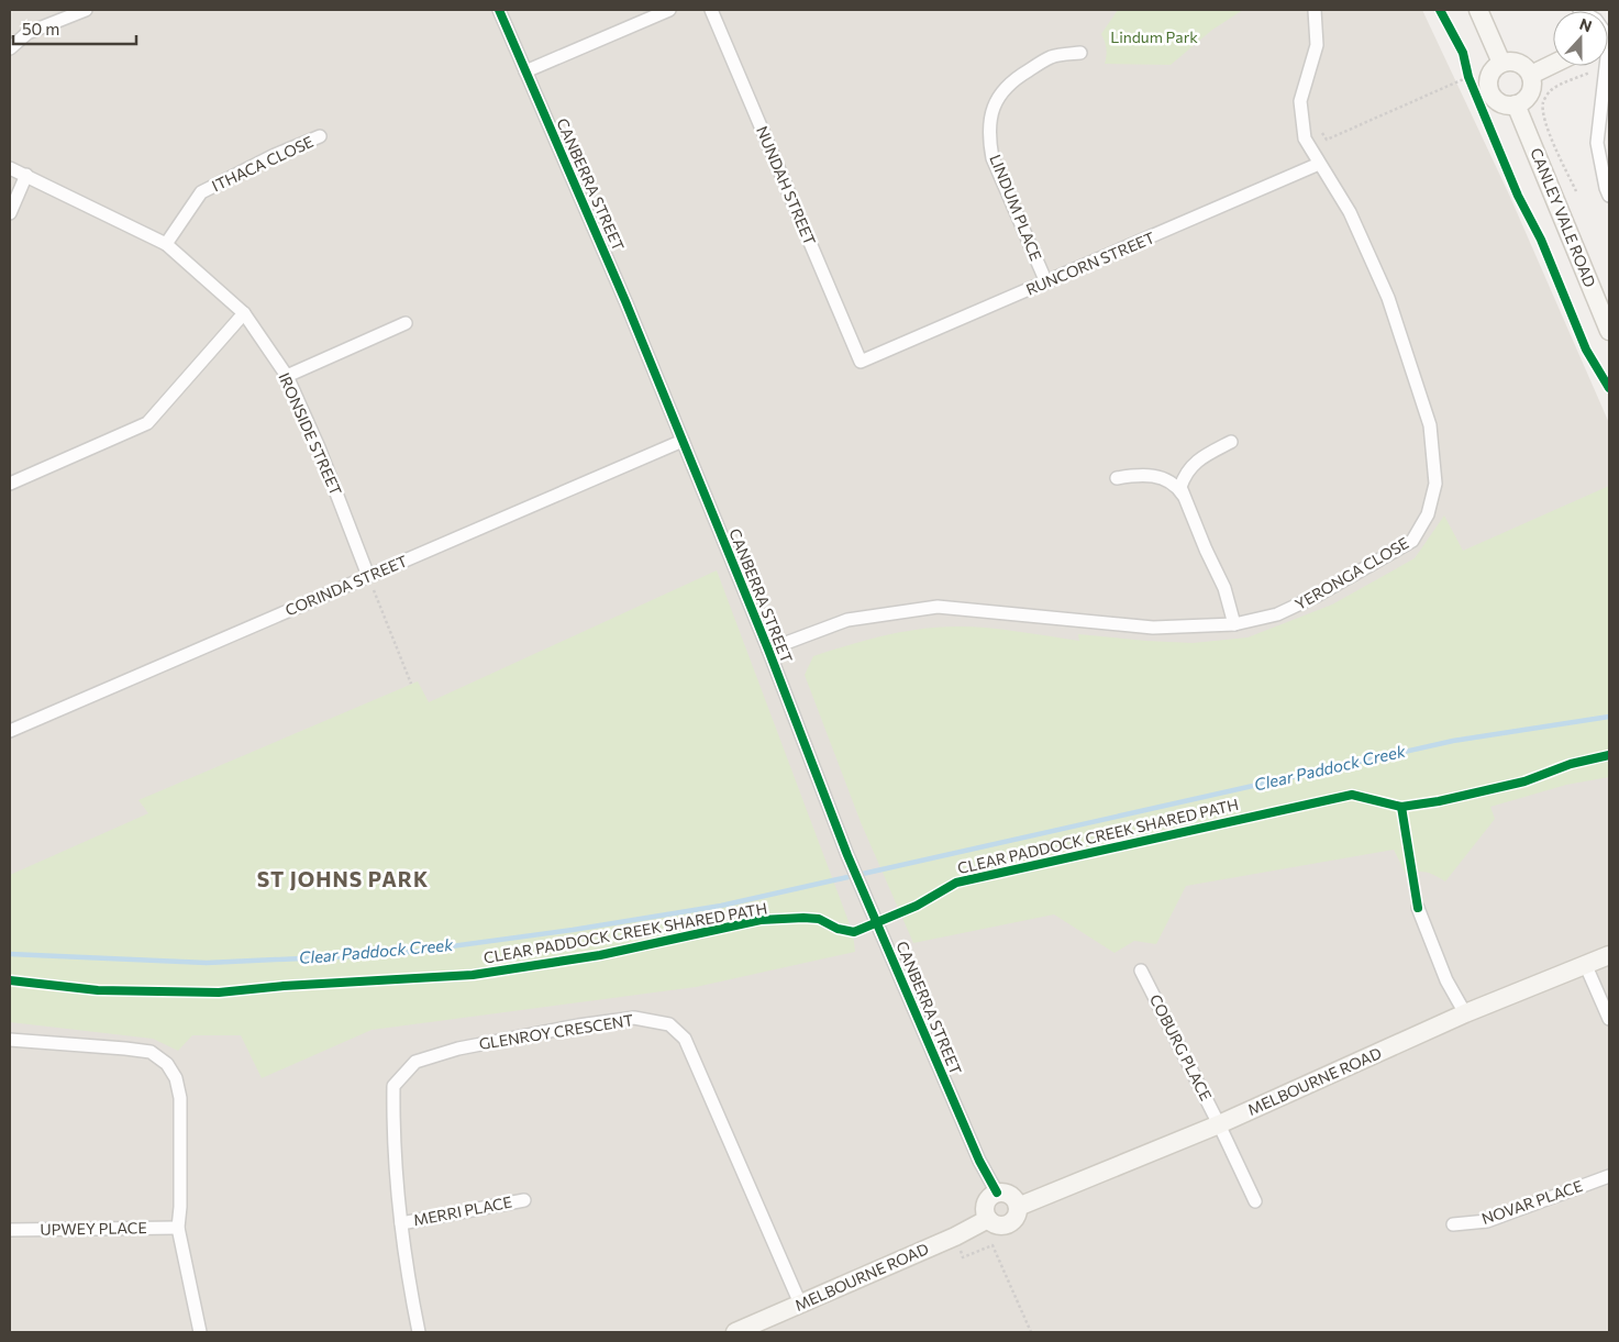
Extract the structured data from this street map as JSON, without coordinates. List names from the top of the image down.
{
  "streets": {
    "street": [
      "ITHACA CLOSE",
      "CANBERRA STREET",
      "NUNDAH STREET",
      "LINDUM PLACE",
      "CANLEY VALE ROAD",
      "RUNCORN STREET",
      "IRONSIDE STREET",
      "YERONGA CLOSE",
      "CORINDA STREET",
      "GLENROY CRESCENT",
      "COBURG PLACE",
      "MELBOURNE ROAD",
      "NOVAR PLACE",
      "MERRI PLACE",
      "UPWEY PLACE"
    ],
    "cycle path": ["CLEAR PADDOCK CREEK SHARED PATH"]
  },
  "crossings": [
    ["ITHACA CLOSE", "IRONSIDE STREET"],
    ["CANBERRA STREET", "YERONGA CLOSE"],
    ["CANBERRA STREET", "CORINDA STREET"],
    ["CANBERRA STREET", "MELBOURNE ROAD"],
    ["NUNDAH STREET", "RUNCORN STREET"],
    ["LINDUM PLACE", "RUNCORN STREET"],
    ["RUNCORN STREET", "YERONGA CLOSE"],
    ["IRONSIDE STREET", "CORINDA STREET"],
    ["GLENROY CRESCENT", "MELBOURNE ROAD"],
    ["GLENROY CRESCENT", "MERRI PLACE"],
    ["COBURG PLACE", "MELBOURNE ROAD"]
  ],
  "districts": ["ST JOHNS PARK"],
  "water": ["Clear Paddock Creek"],
  "parks": ["Lindum Park"],
  "scale_bar": "50 m",
  "north": "top"
}
